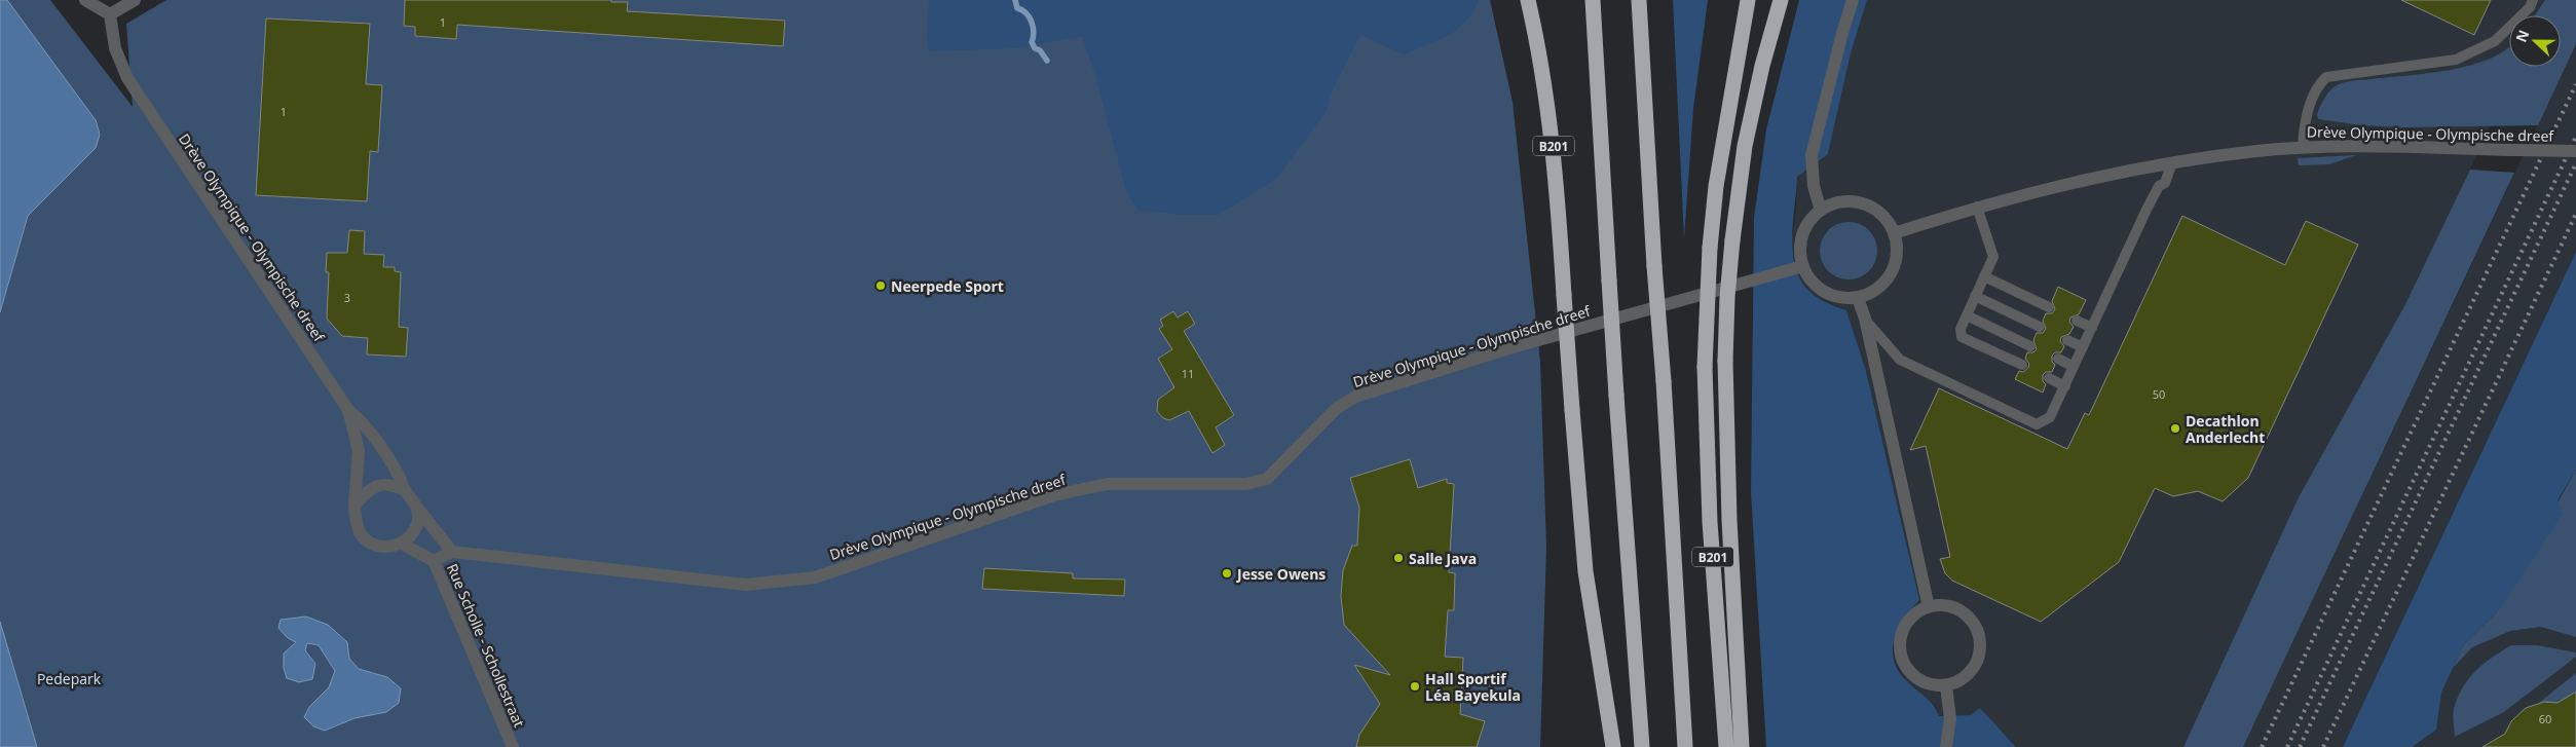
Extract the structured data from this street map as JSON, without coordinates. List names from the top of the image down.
{
  "streets": {
    "highway": ["B201"],
    "street": ["Drève Olympique - Olympische dreef", "Rue Scholle - Schollestraat"]
  },
  "crossings": [
    ["Drève Olympique - Olympische dreef", "Rue Scholle - Schollestraat"]
  ],
  "parks": ["Pedepark"],
  "places": [
    "Neerpede Sport",
    "Decathlon Anderlecht",
    "Salle Java",
    "Jesse Owens",
    "Hall Sportif Léa Bayekula"
  ],
  "house_numbers": [
    "1",
    "1",
    "3",
    "11",
    "50",
    "60"
  ],
  "north": "left"
}
